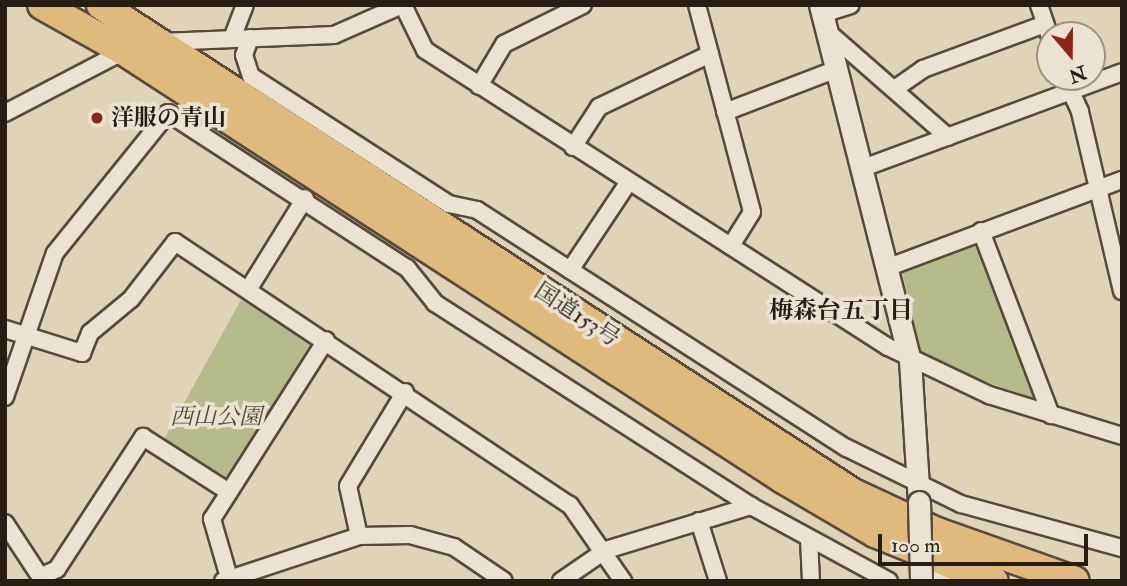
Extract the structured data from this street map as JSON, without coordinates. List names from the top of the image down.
{
  "streets": {
    "highway": ["国道153号"]
  },
  "districts": ["梅森台五丁目"],
  "parks": ["西山公園"],
  "places": ["洋服の青山"],
  "scale_bar": "100 m",
  "north": "bottom"
}
